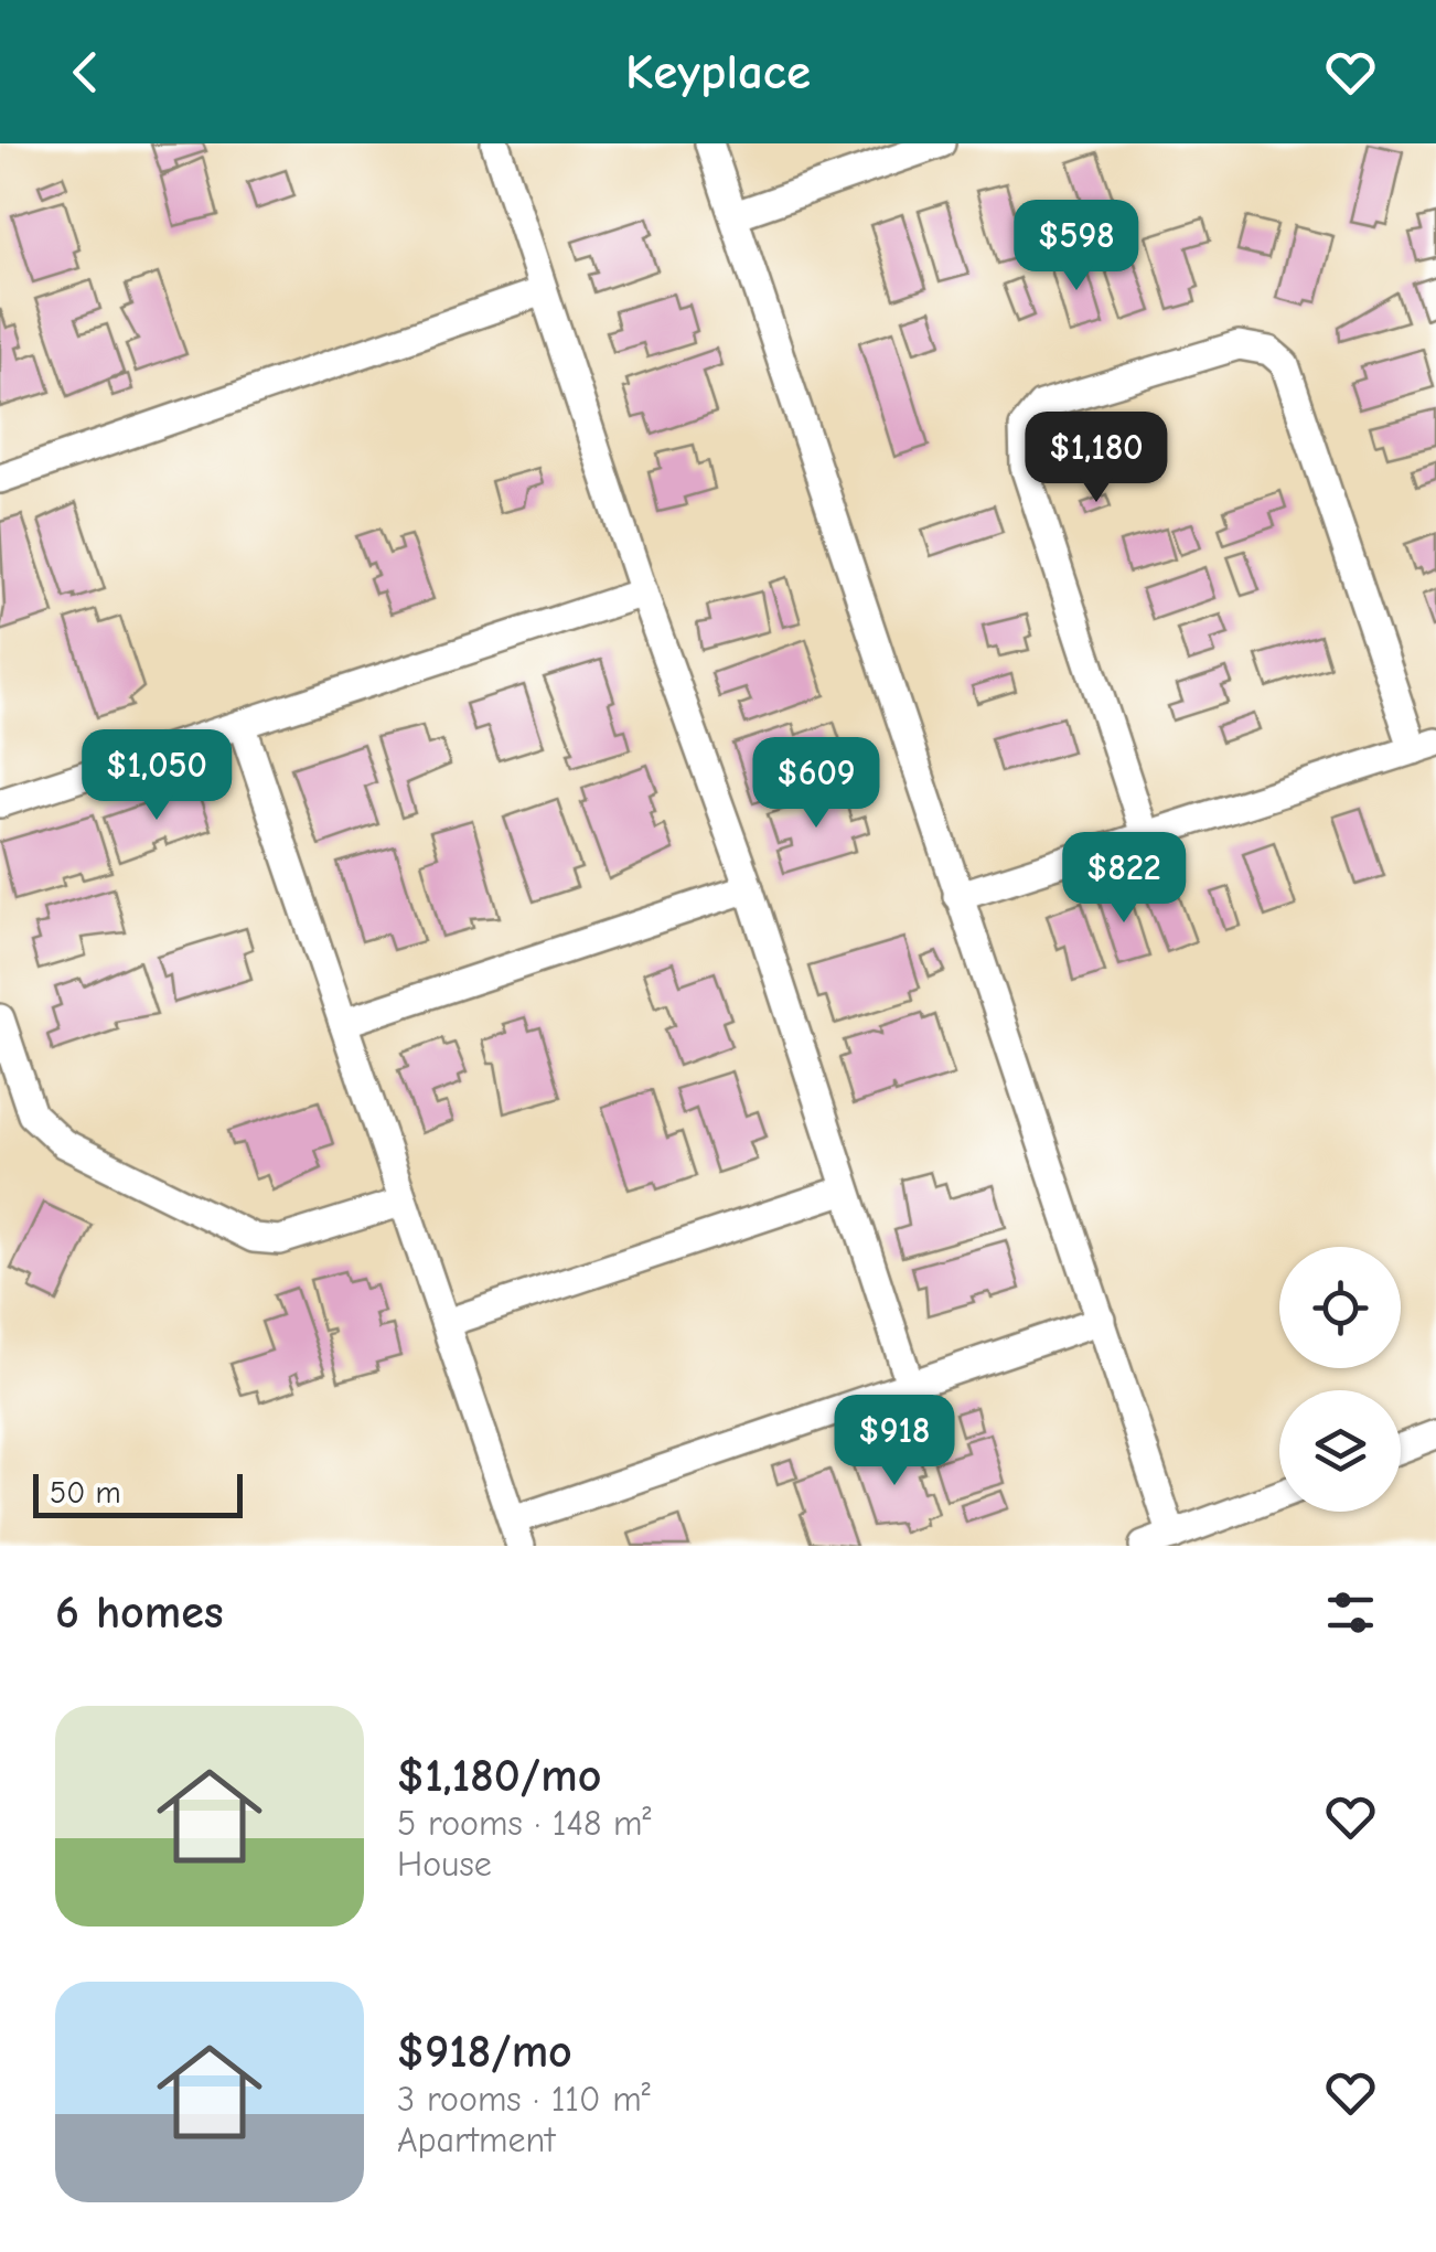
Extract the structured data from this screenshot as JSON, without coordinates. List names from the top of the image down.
{
  "scale_bar": "50 m",
  "page": {
    "header": "Keyplace",
    "price": [
      "$598",
      "$1,180",
      "$1,050",
      "$609",
      "$822",
      "$918"
    ],
    "scale": "50 m",
    "heading": "6 homes",
    "list": [
      {
        "name": "$1,180/mo",
        "note": "5 rooms · 148 m² · House"
      },
      {
        "name": "$918/mo",
        "note": "3 rooms · 110 m² · Apartment"
      }
    ]
  }
}
